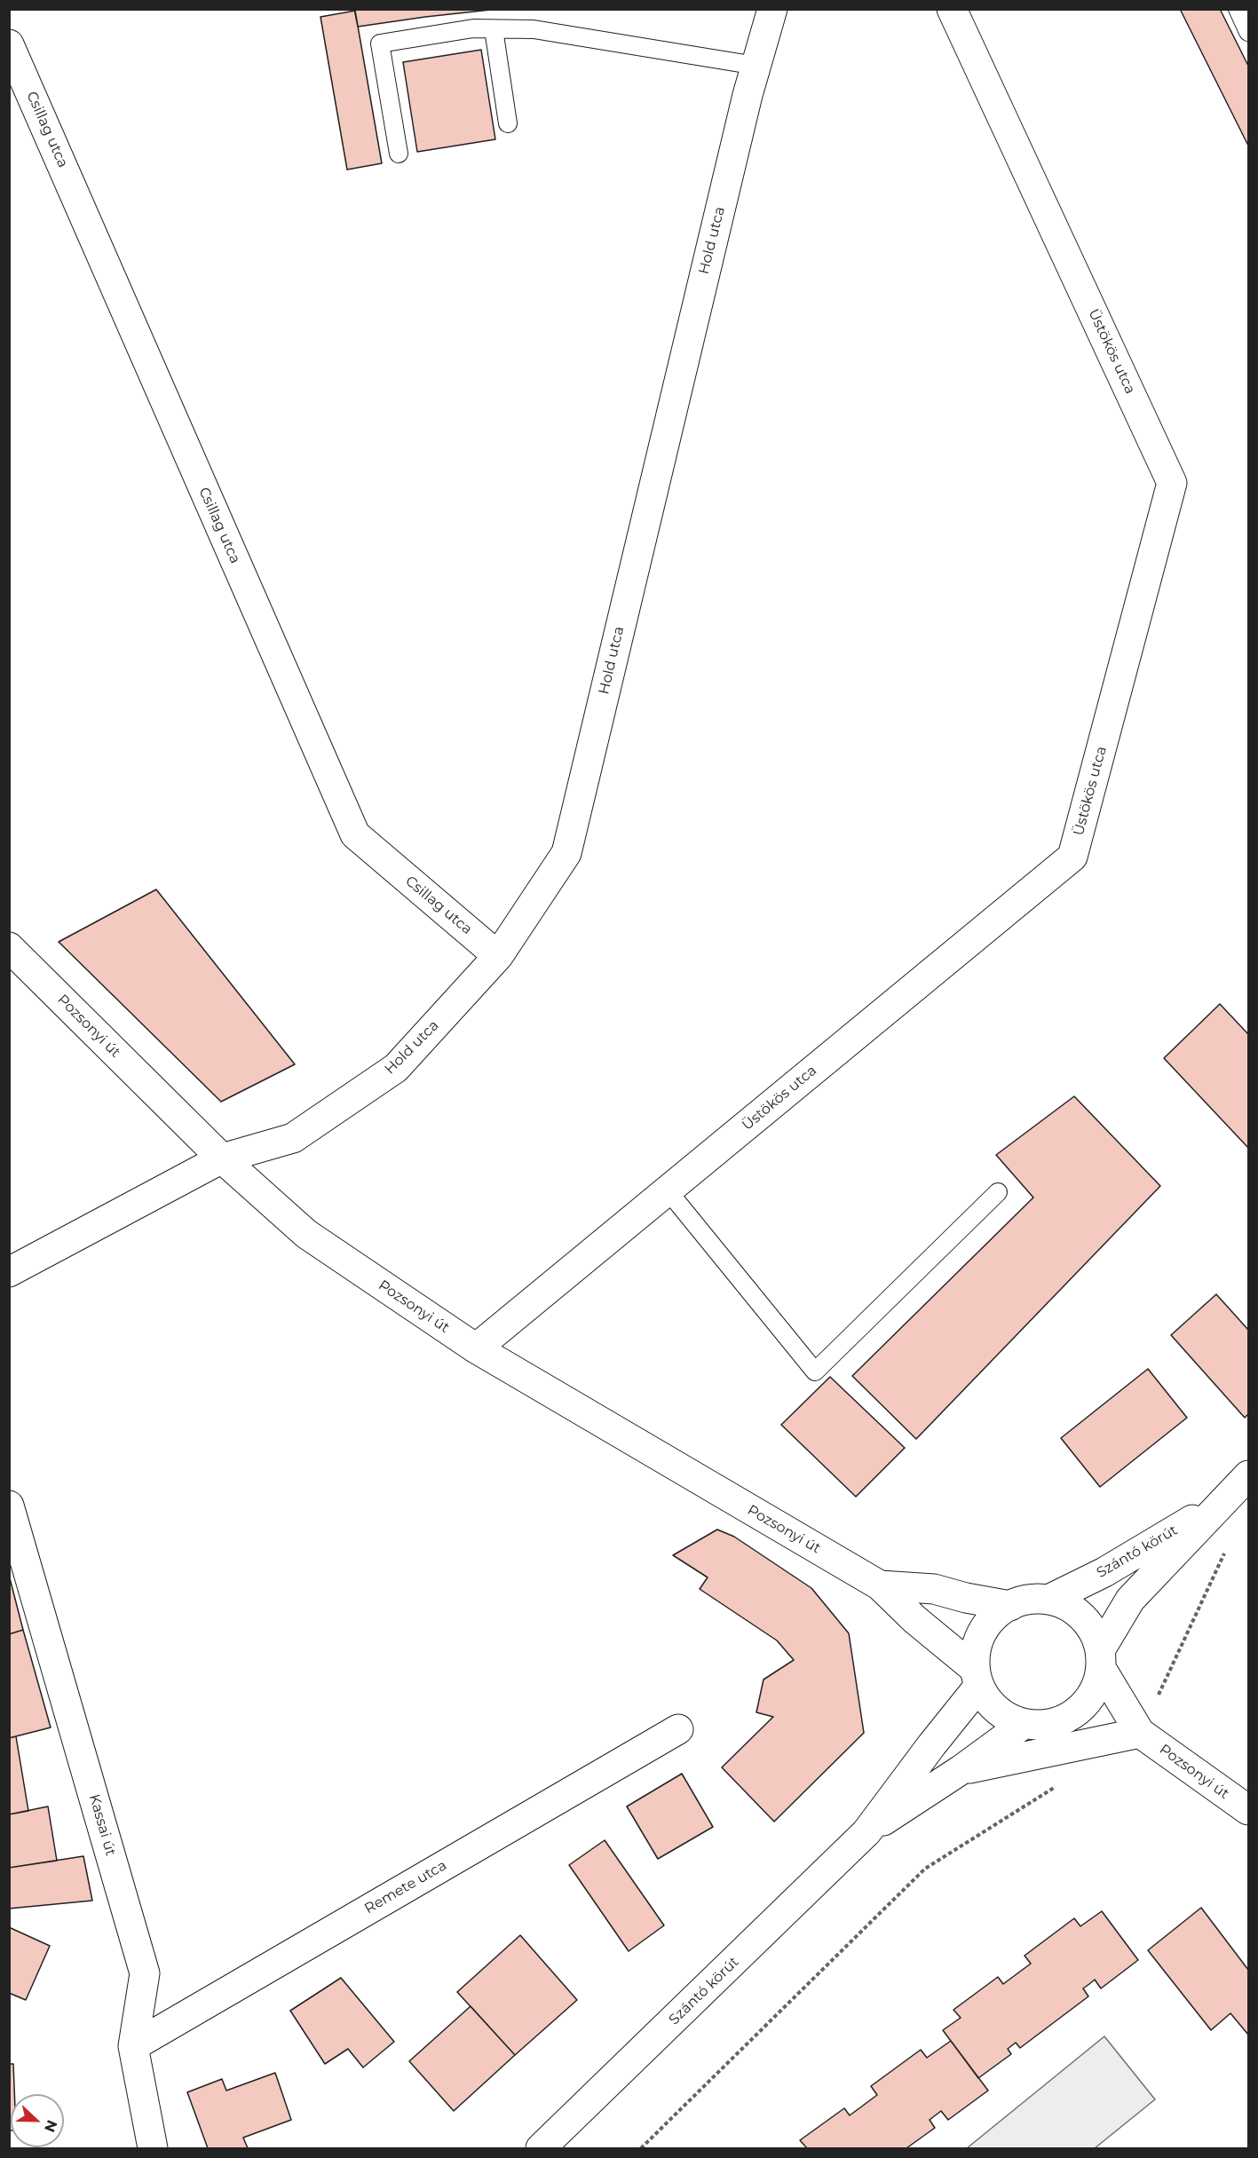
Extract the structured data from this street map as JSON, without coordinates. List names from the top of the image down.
{
  "streets": {
    "street": [
      "Csillag utca",
      "Hold utca",
      "Üstökös utca",
      "Pozsonyi út",
      "Szántó körút",
      "Kassai út",
      "Remete utca"
    ]
  },
  "crossings": [
    ["Csillag utca", "Hold utca"],
    ["Hold utca", "Pozsonyi út"],
    ["Üstökös utca", "Pozsonyi út"],
    ["Pozsonyi út", "Szántó körút"],
    ["Kassai út", "Remete utca"]
  ],
  "north": "right"
}
